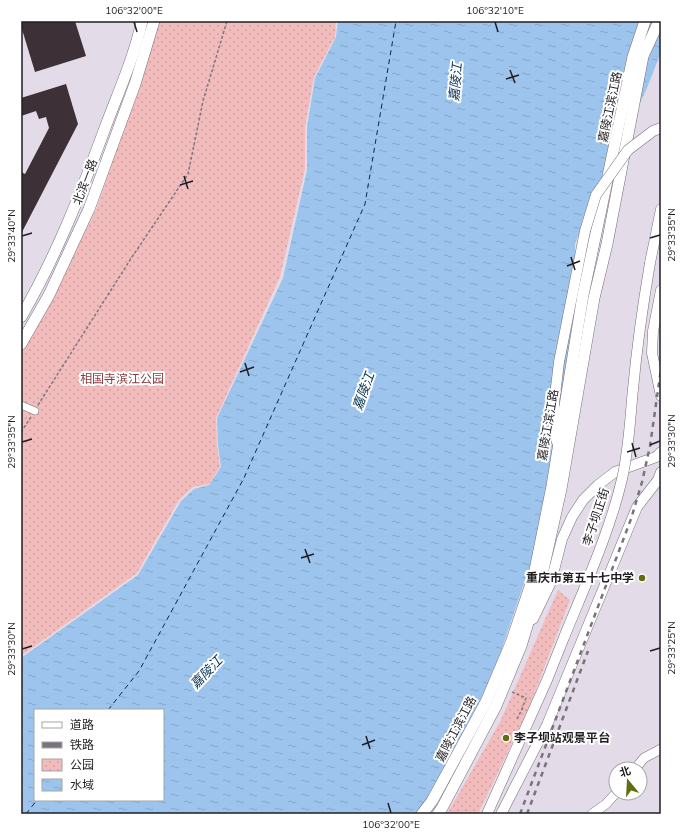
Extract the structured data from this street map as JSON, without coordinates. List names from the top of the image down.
{
  "streets": {
    "main road": ["嘉陵江滨江路", "北滨一路", "李子坝正街"]
  },
  "water": ["嘉陵江"],
  "parks": ["相国寺滨江公园"],
  "places": ["重庆市第五十七中学", "李子坝站观景平台"],
  "legend": [
    "道路",
    "铁路",
    "公园",
    "水域"
  ],
  "north": "top",
  "coordinates": [
    "106°32'00\"E",
    "106°32'10\"E",
    "29°33'35\"N",
    "29°33'40\"N",
    "29°33'30\"N",
    "29°33'25\"N"
  ]
}
